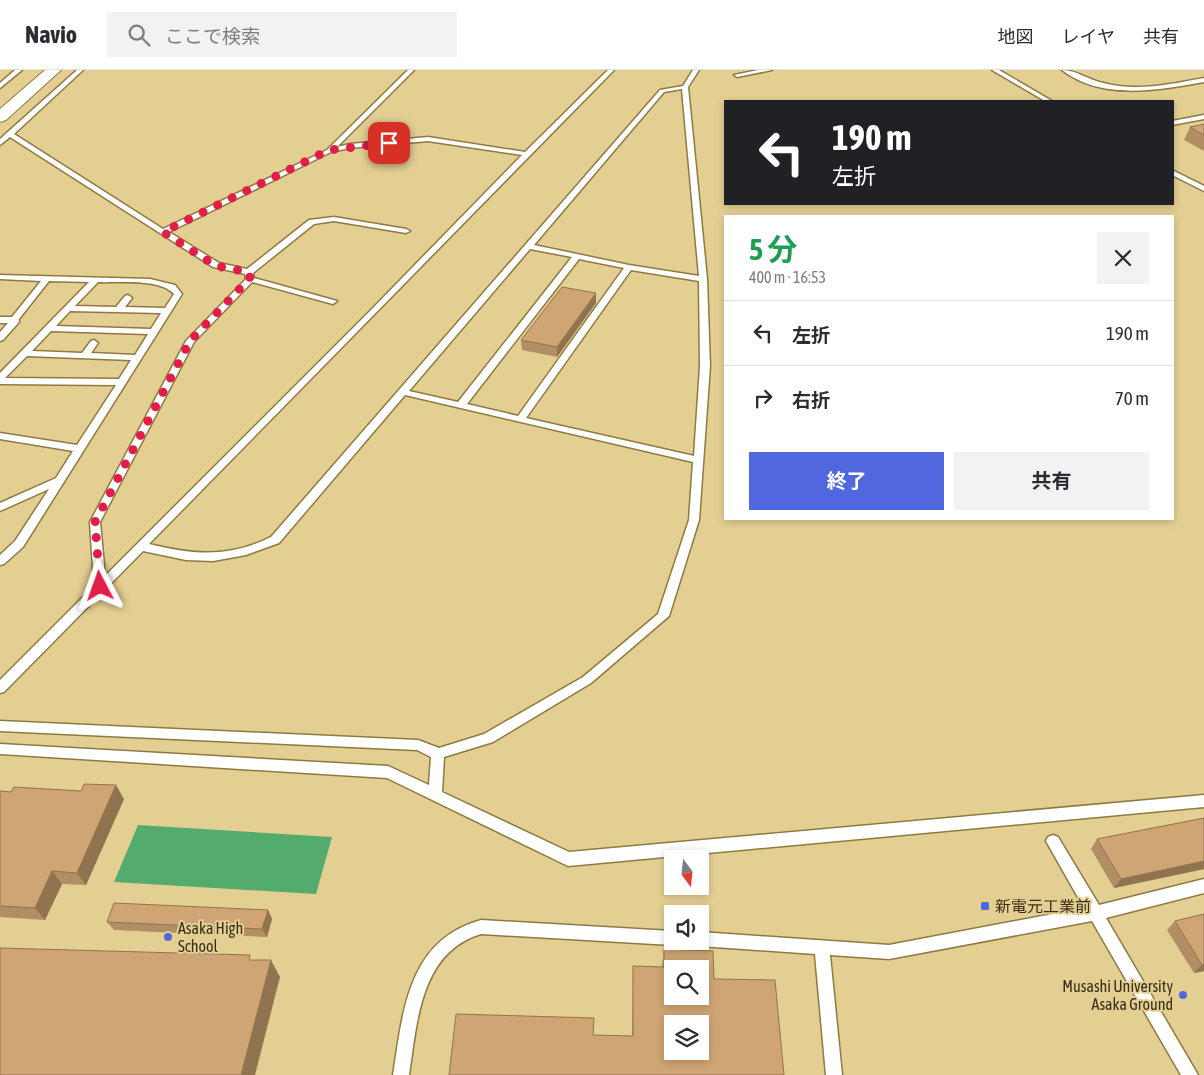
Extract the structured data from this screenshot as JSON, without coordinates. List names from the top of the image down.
{
  "places": {
    "transit": ["新電元工業前"],
    "other": ["Asaka High School", "Musashi University Asaka Ground"]
  },
  "north": "bottom",
  "page": {
    "header": "Navio",
    "search": "ここで検索",
    "nav": ["地図", "レイヤ", "共有"],
    "turn": ["190 m", "左折"],
    "heading": ["5 分", "400 m · 16:53"],
    "list": [
      {
        "name": "左折",
        "value": "190 m"
      },
      {
        "name": "右折",
        "value": "70 m"
      }
    ],
    "buttons": ["終了", "共有"]
  }
}
